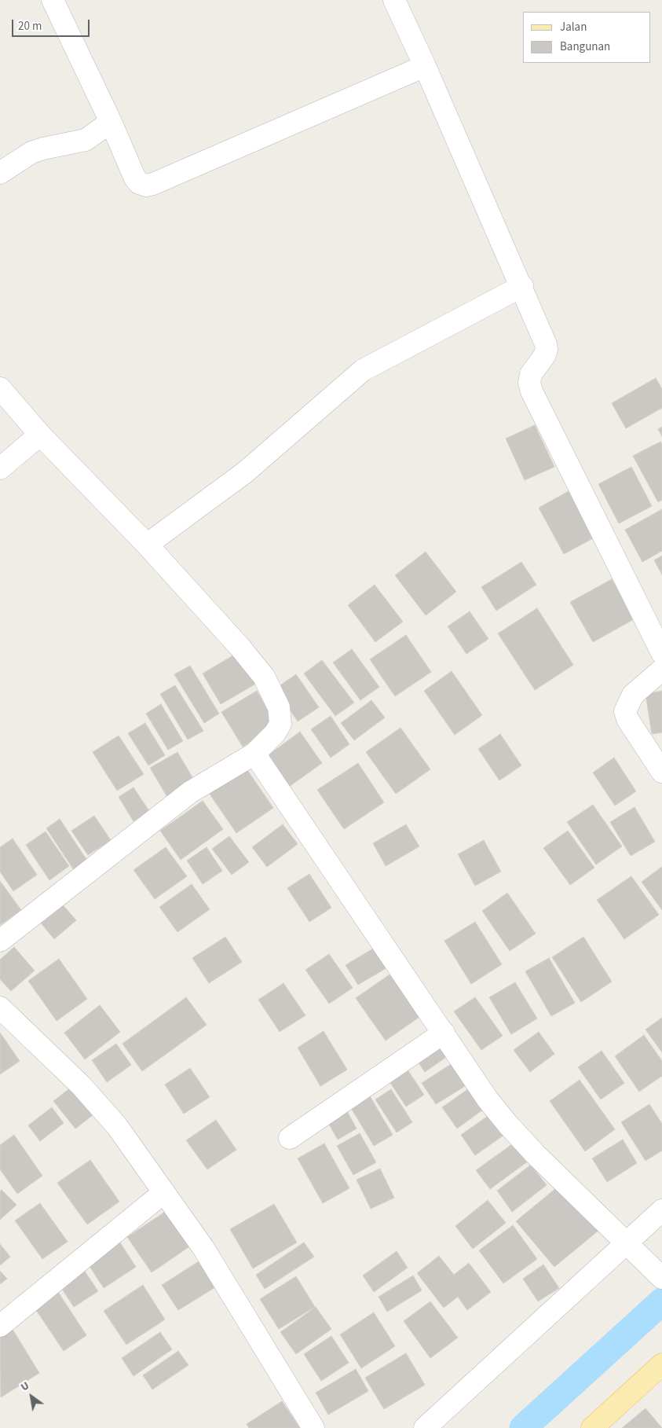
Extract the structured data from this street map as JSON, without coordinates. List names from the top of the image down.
{
  "legend": ["Jalan", "Bangunan"],
  "scale_bar": "20 m",
  "north": "top left"
}
